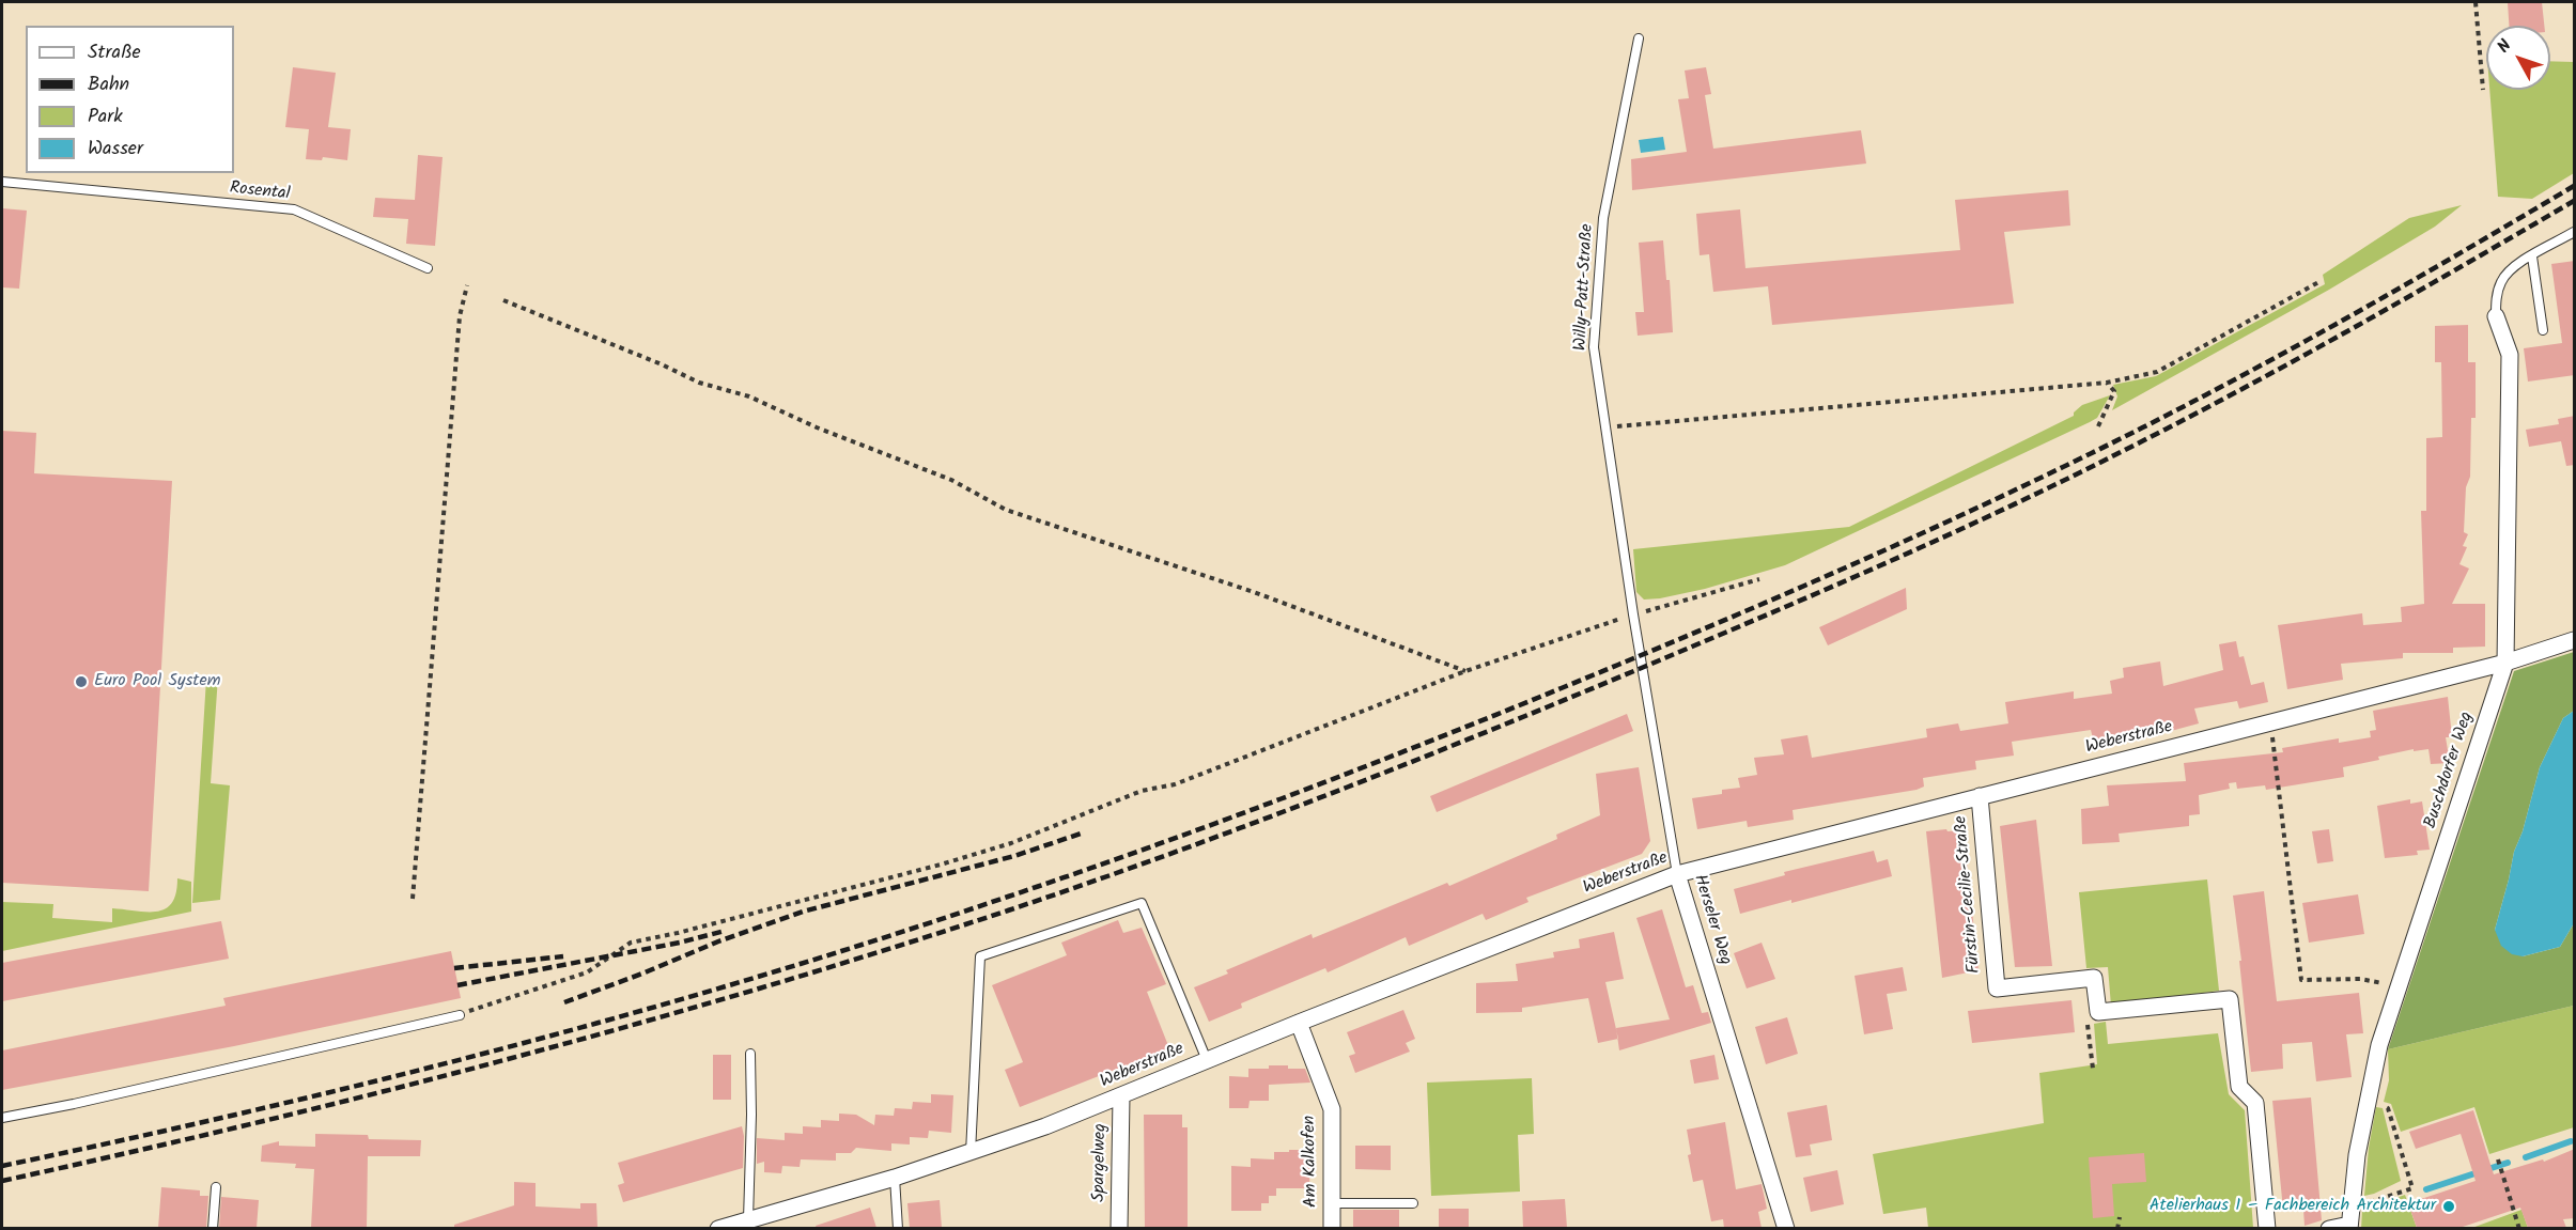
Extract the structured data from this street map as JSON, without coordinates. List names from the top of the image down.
{
  "streets": {
    "street": [
      "Weberstraße",
      "Buschdorfer Weg",
      "Fürstin-Cecilie-Straße",
      "Herseler Weg",
      "Am Kalkofen",
      "Spargelweg"
    ],
    "lane": ["Rosental", "Willy-Patt-Straße"]
  },
  "crossings": [
    ["Willy-Patt-Straße", "Herseler Weg"],
    ["Weberstraße", "Buschdorfer Weg"],
    ["Weberstraße", "Fürstin-Cecilie-Straße"],
    ["Weberstraße", "Herseler Weg"],
    ["Weberstraße", "Am Kalkofen"],
    ["Weberstraße", "Spargelweg"]
  ],
  "places": ["Euro Pool System", "Atelierhaus 1 – Fachbereich Architektur"],
  "legend": [
    "Straße",
    "Bahn",
    "Park",
    "Wasser"
  ],
  "north": "top left"
}
